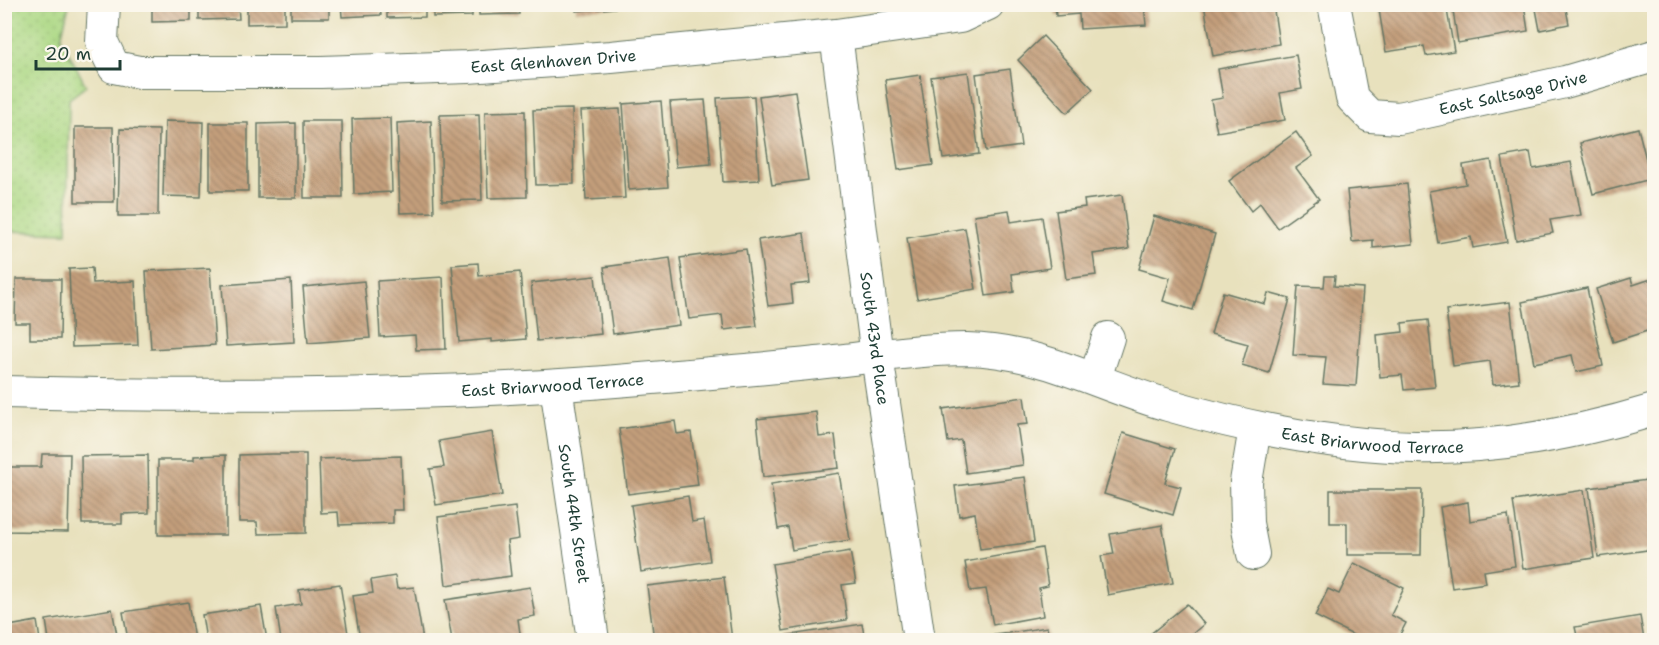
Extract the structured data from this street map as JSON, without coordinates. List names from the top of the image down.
{
  "streets": {
    "street": [
      "East Glenhaven Drive",
      "East Saltsage Drive",
      "South 43rd Place",
      "East Briarwood Terrace",
      "South 44th Street"
    ]
  },
  "crossings": [
    ["East Glenhaven Drive", "South 43rd Place"],
    ["South 43rd Place", "East Briarwood Terrace"],
    ["East Briarwood Terrace", "South 44th Street"]
  ],
  "scale_bar": "20 m"
}
